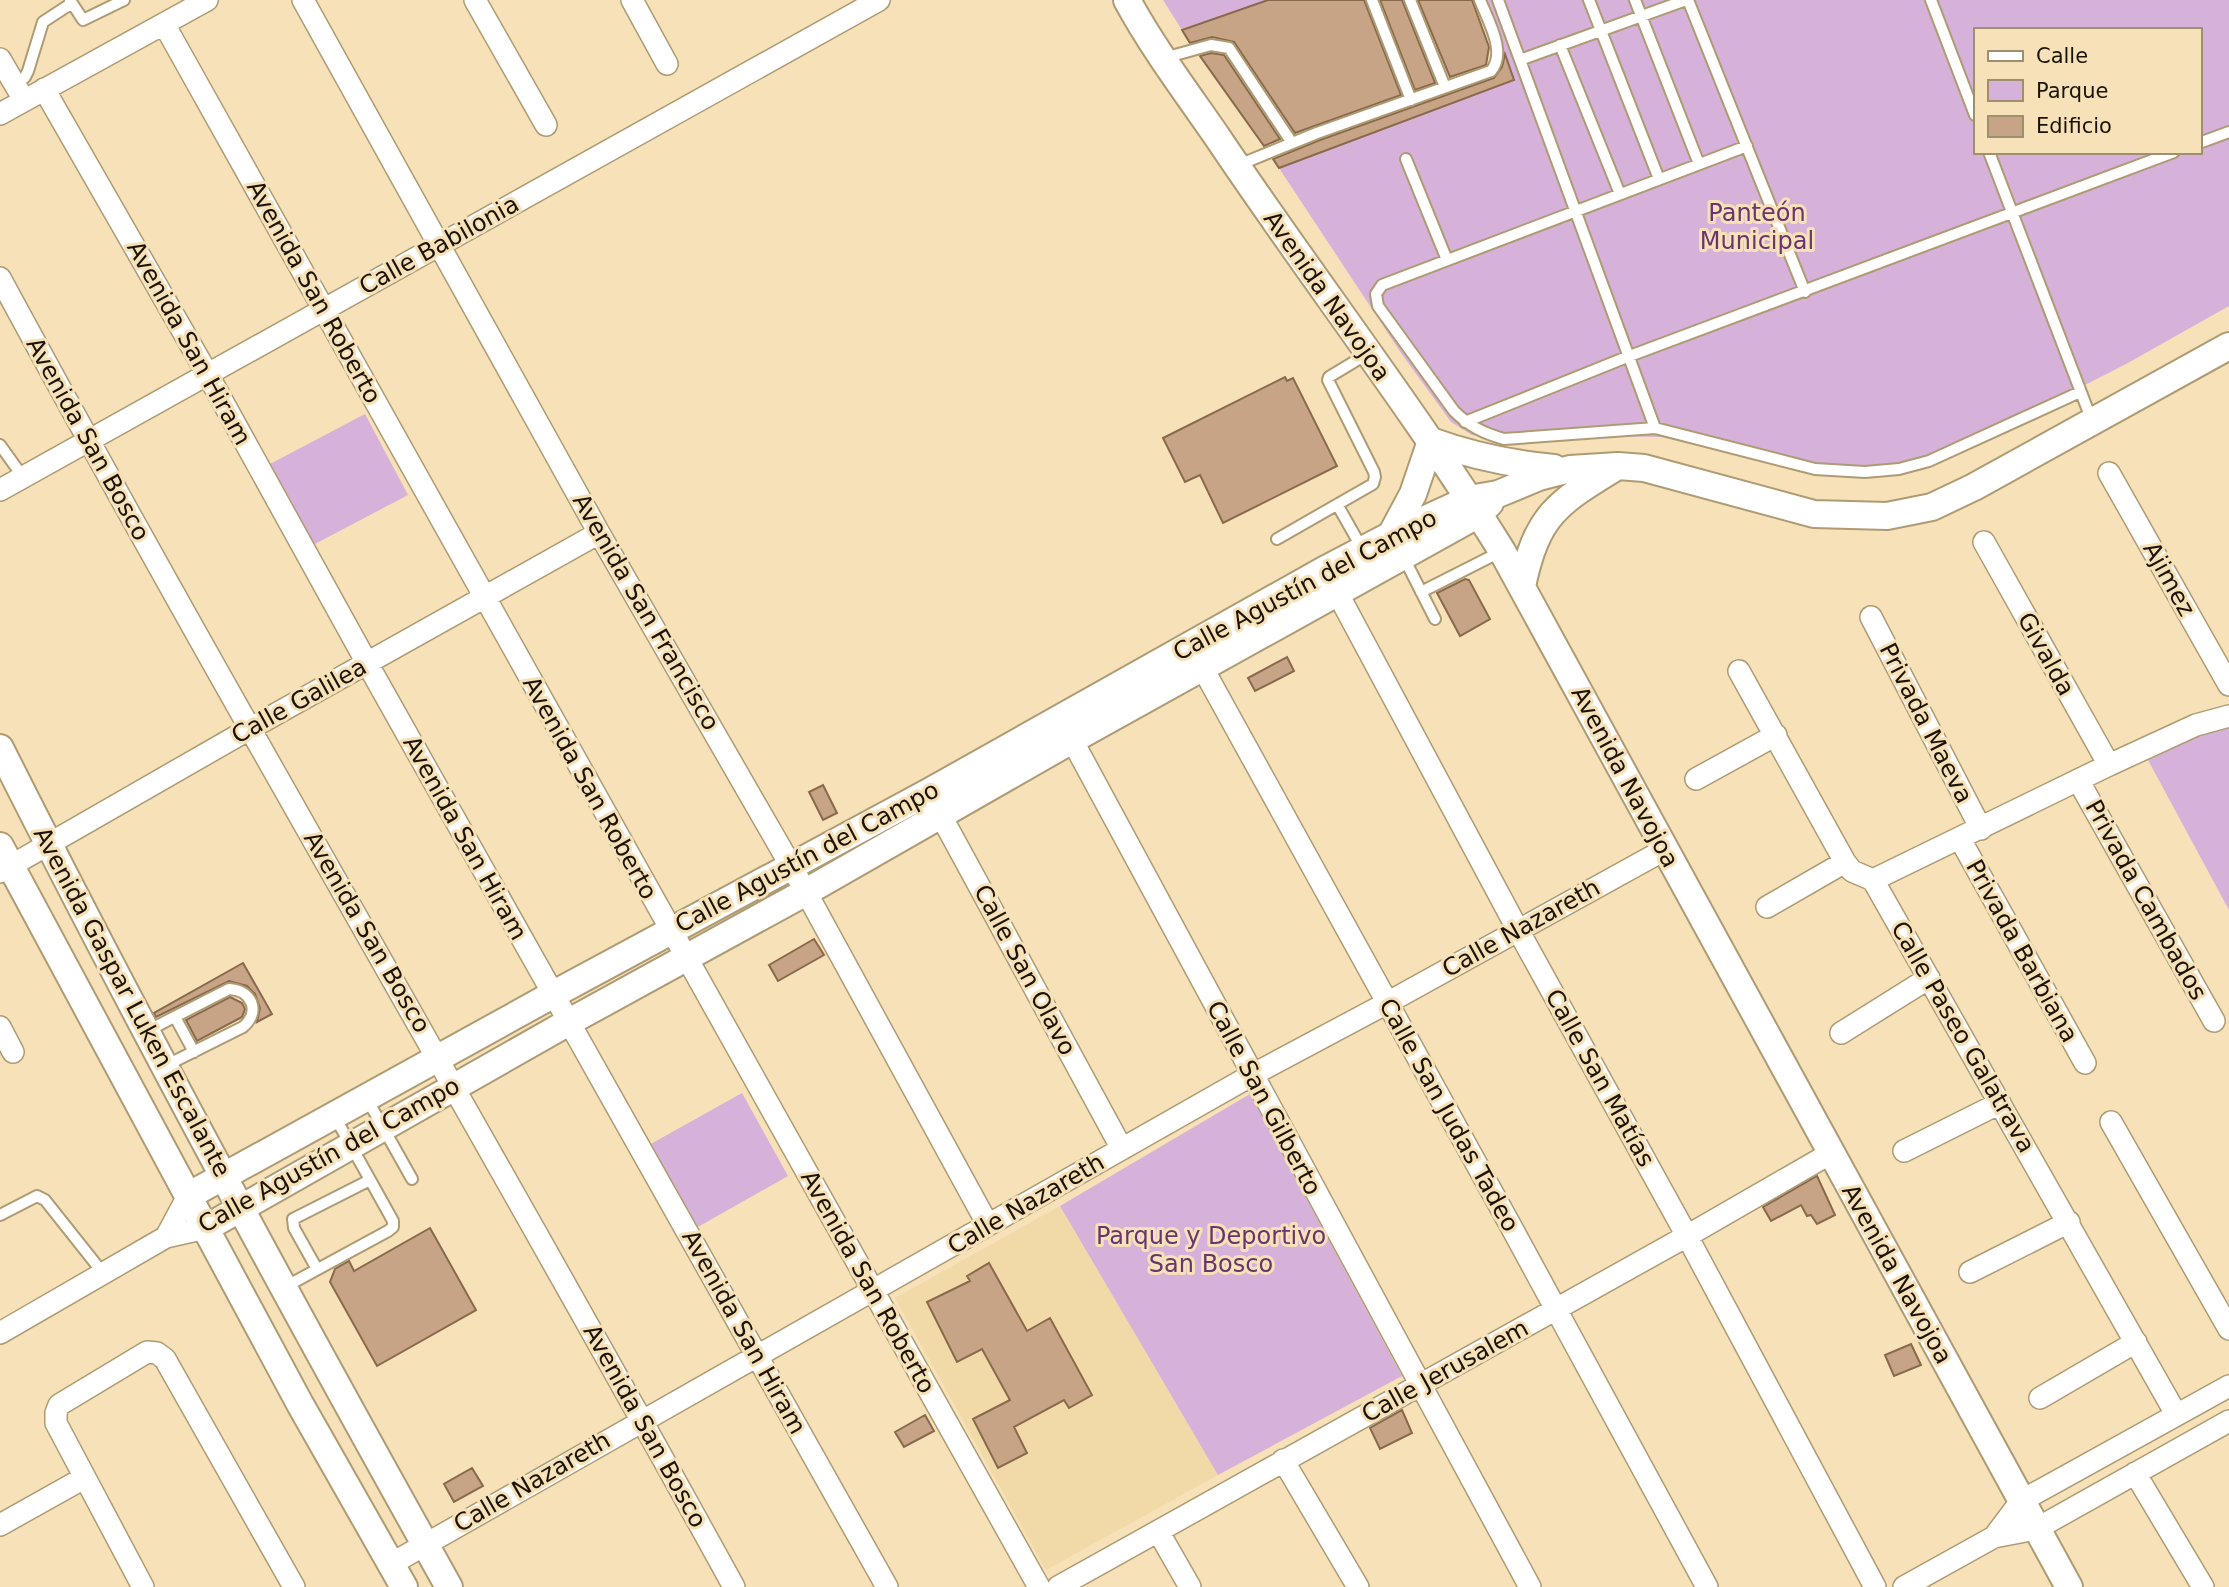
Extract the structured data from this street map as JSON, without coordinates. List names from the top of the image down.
{
  "streets": {
    "street": [
      "Calle Babilonia",
      "Avenida San Roberto",
      "Avenida Navojoa",
      "Avenida San Hiram",
      "Avenida San Bosco",
      "Ajimez",
      "Calle Agustín del Campo",
      "Avenida San Francisco",
      "Givalda",
      "Calle Galilea",
      "Privada Maeva",
      "Privada Cambados",
      "Calle Nazareth",
      "Privada Barbiana",
      "Calle San Olavo",
      "Avenida Gaspar Luken Escalante",
      "Calle Paseo Galatrava",
      "Calle San Matías",
      "Calle San Gilberto",
      "Calle San Judas Tadeo",
      "Calle Jerusalem"
    ]
  },
  "crossings": [
    ["Calle Babilonia", "Avenida San Roberto"],
    ["Calle Babilonia", "Avenida San Hiram"],
    ["Calle Babilonia", "Avenida San Bosco"],
    ["Calle Babilonia", "Avenida San Francisco"],
    ["Avenida San Roberto", "Calle Agustín del Campo"],
    ["Avenida San Roberto", "Calle Galilea"],
    ["Avenida San Roberto", "Calle Nazareth"],
    ["Avenida Navojoa", "Calle Agustín del Campo"],
    ["Avenida Navojoa", "Calle Nazareth"],
    ["Avenida Navojoa", "Calle Jerusalem"],
    ["Avenida San Hiram", "Calle Agustín del Campo"],
    ["Avenida San Hiram", "Calle Galilea"],
    ["Avenida San Hiram", "Calle Nazareth"],
    ["Avenida San Bosco", "Calle Agustín del Campo"],
    ["Avenida San Bosco", "Calle Galilea"],
    ["Avenida San Bosco", "Calle Nazareth"],
    ["Calle Agustín del Campo", "Avenida San Francisco"],
    ["Calle Agustín del Campo", "Calle San Olavo"],
    ["Calle Agustín del Campo", "Avenida Gaspar Luken Escalante"],
    ["Calle Agustín del Campo", "Calle San Matías"],
    ["Calle Agustín del Campo", "Calle San Gilberto"],
    ["Calle Agustín del Campo", "Calle San Judas Tadeo"],
    ["Avenida San Francisco", "Calle Galilea"],
    ["Avenida San Francisco", "Calle Nazareth"],
    ["Calle Galilea", "Avenida Gaspar Luken Escalante"],
    ["Calle Nazareth", "Calle San Olavo"],
    ["Calle Nazareth", "Avenida Gaspar Luken Escalante"],
    ["Calle Nazareth", "Calle San Matías"],
    ["Calle Nazareth", "Calle San Gilberto"],
    ["Calle Nazareth", "Calle San Judas Tadeo"],
    ["Calle San Matías", "Calle Jerusalem"],
    ["Calle San Gilberto", "Calle Jerusalem"],
    ["Calle San Judas Tadeo", "Calle Jerusalem"]
  ],
  "parks": ["Panteón Municipal", "Parque y Deportivo San Bosco"],
  "legend": ["Calle", "Parque", "Edificio"]
}
